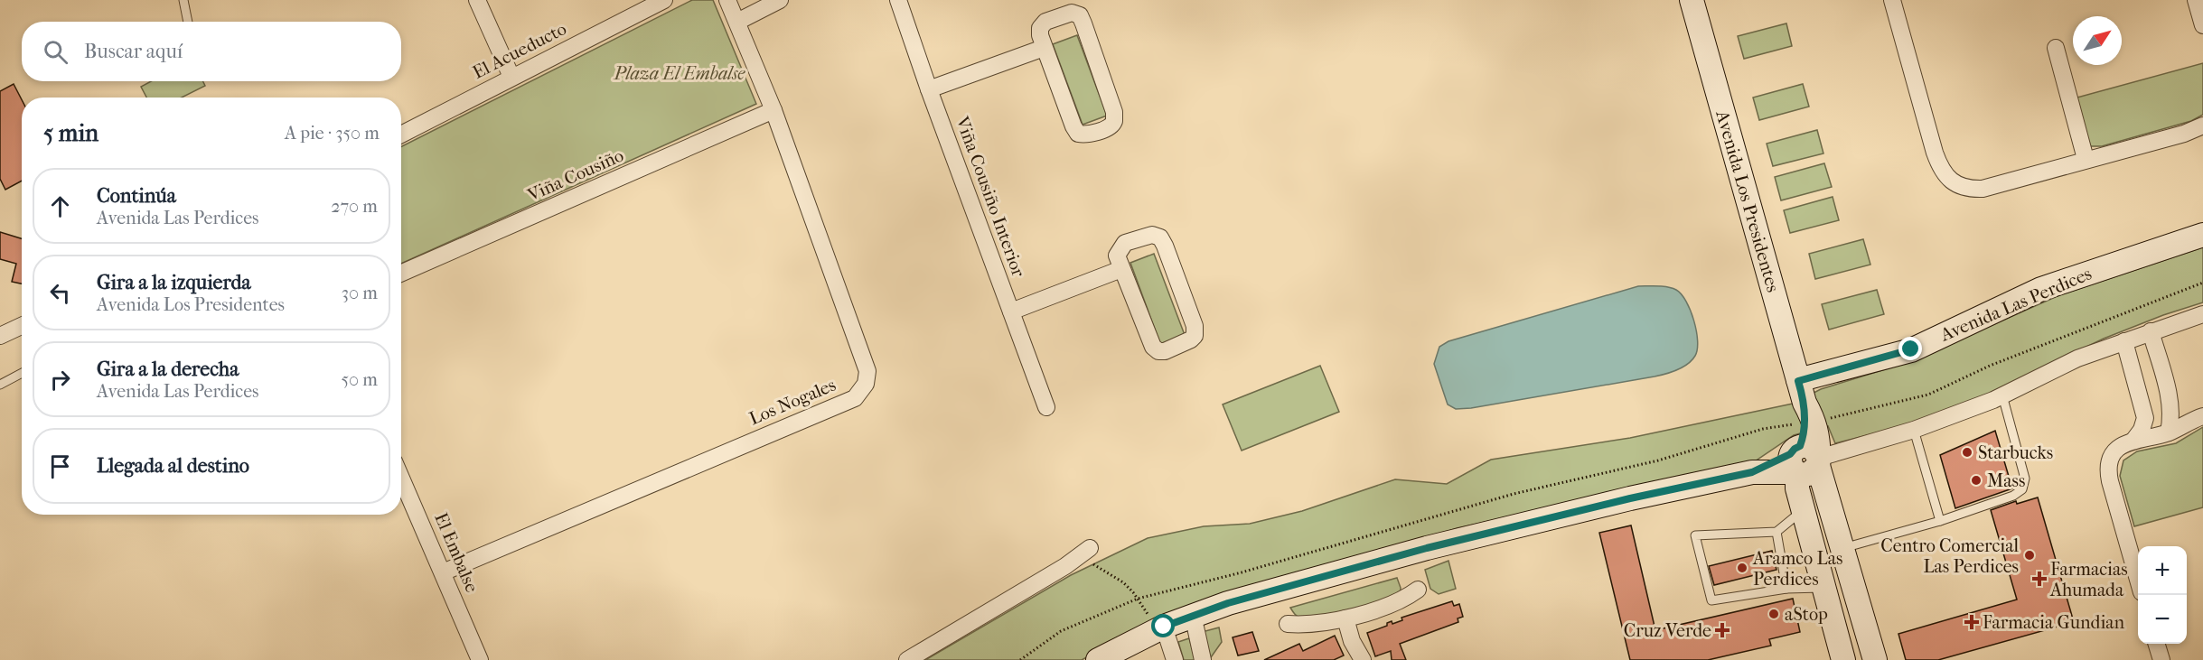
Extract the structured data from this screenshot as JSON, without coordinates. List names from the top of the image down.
{
  "streets": {
    "street": [
      "El Acueducto",
      "Viña Cousiño",
      "Viña Cousiño Interior",
      "Avenida Los Presidentes",
      "Avenida Las Perdices",
      "Los Nogales",
      "El Embalse"
    ]
  },
  "crossings": [
    ["Viña Cousiño", "Los Nogales"],
    ["Avenida Los Presidentes", "Avenida Las Perdices"],
    ["Los Nogales", "El Embalse"]
  ],
  "parks": ["Plaza El Embalse"],
  "places": {
    "other": [
      "Starbucks",
      "Mass",
      "Centro Comercial Las Perdices",
      "Aramco Las Perdices",
      "aStop"
    ],
    "health": ["Farmacias Ahumada", "Farmacia Gundian", "Cruz Verde"]
  },
  "north": "top right",
  "page": {
    "search": "Buscar aquí",
    "heading": ["5 min", "A pie · 350 m"],
    "list": [
      ["Continúa", "Avenida Las Perdices", "270 m"],
      ["Gira a la izquierda", "Avenida Los Presidentes", "30 m"],
      ["Gira a la derecha", "Avenida Las Perdices", "50 m"],
      "Llegada al destino"
    ],
    "map_buttons": ["+", "−"]
  }
}
